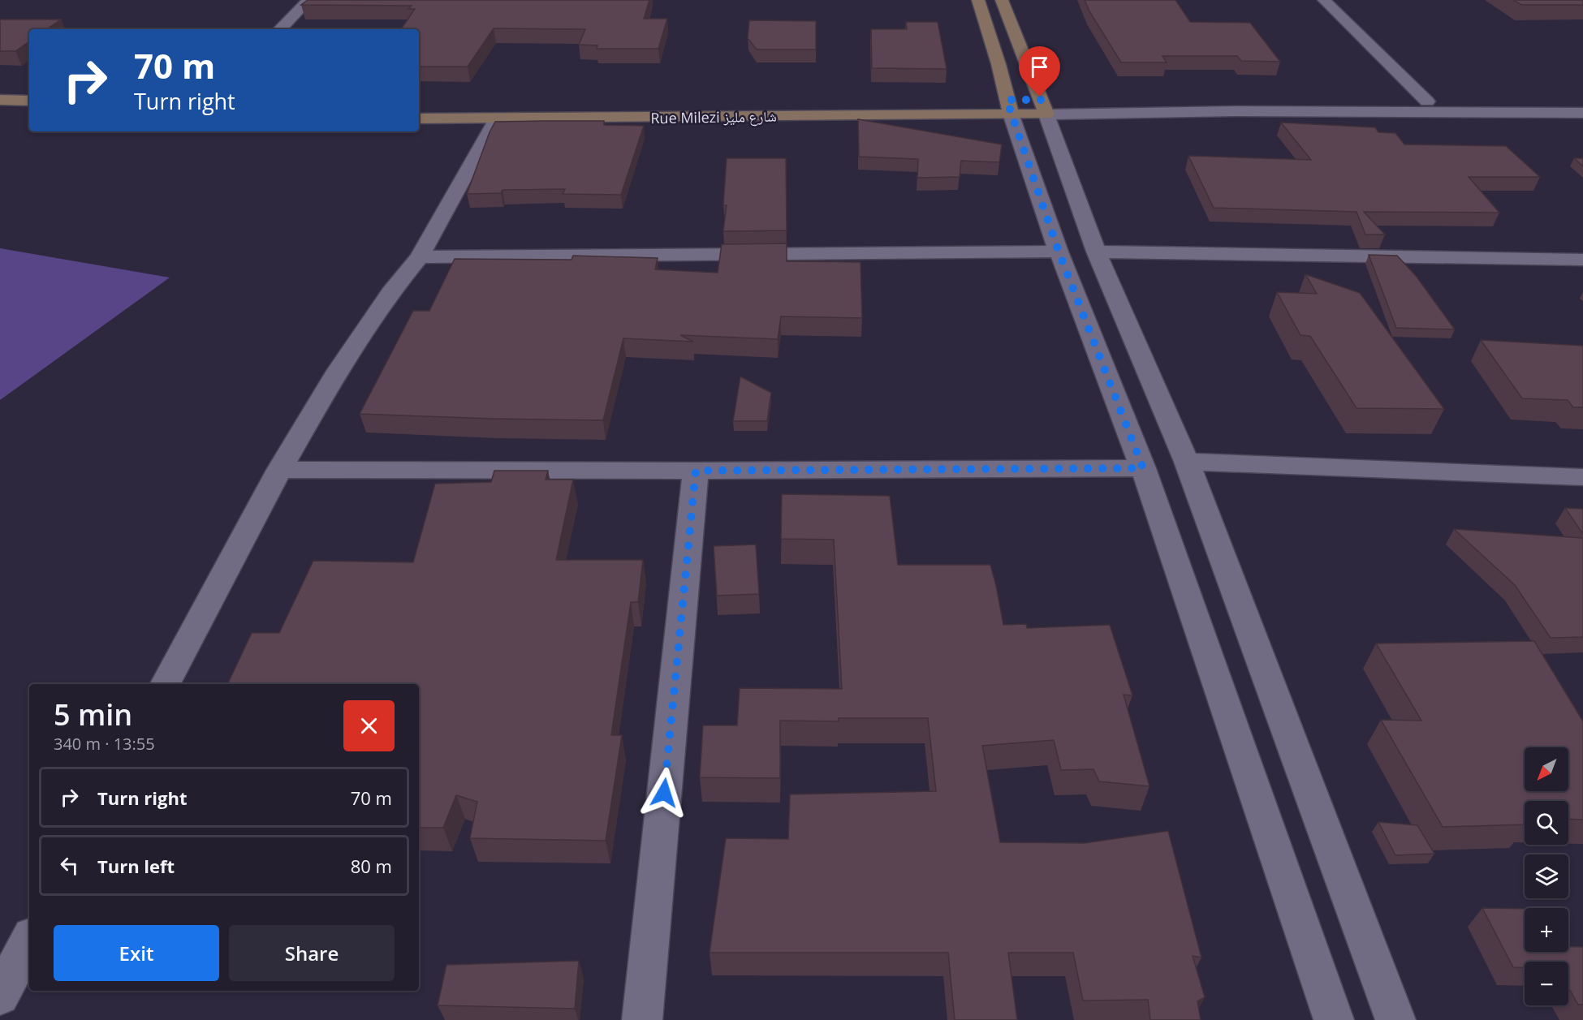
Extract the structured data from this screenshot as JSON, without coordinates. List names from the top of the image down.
{
  "streets": {
    "street": ["Rue Milezi شارع مليز"]
  },
  "north": "bottom left",
  "page": {
    "turn": ["70 m", "Turn right"],
    "heading": ["5 min", "340 m · 13:55"],
    "map_buttons": ["+", "−"],
    "list": [
      {
        "name": "Turn right",
        "value": "70 m"
      },
      {
        "name": "Turn left",
        "value": "80 m"
      }
    ],
    "buttons": ["Exit", "Share"]
  }
}
